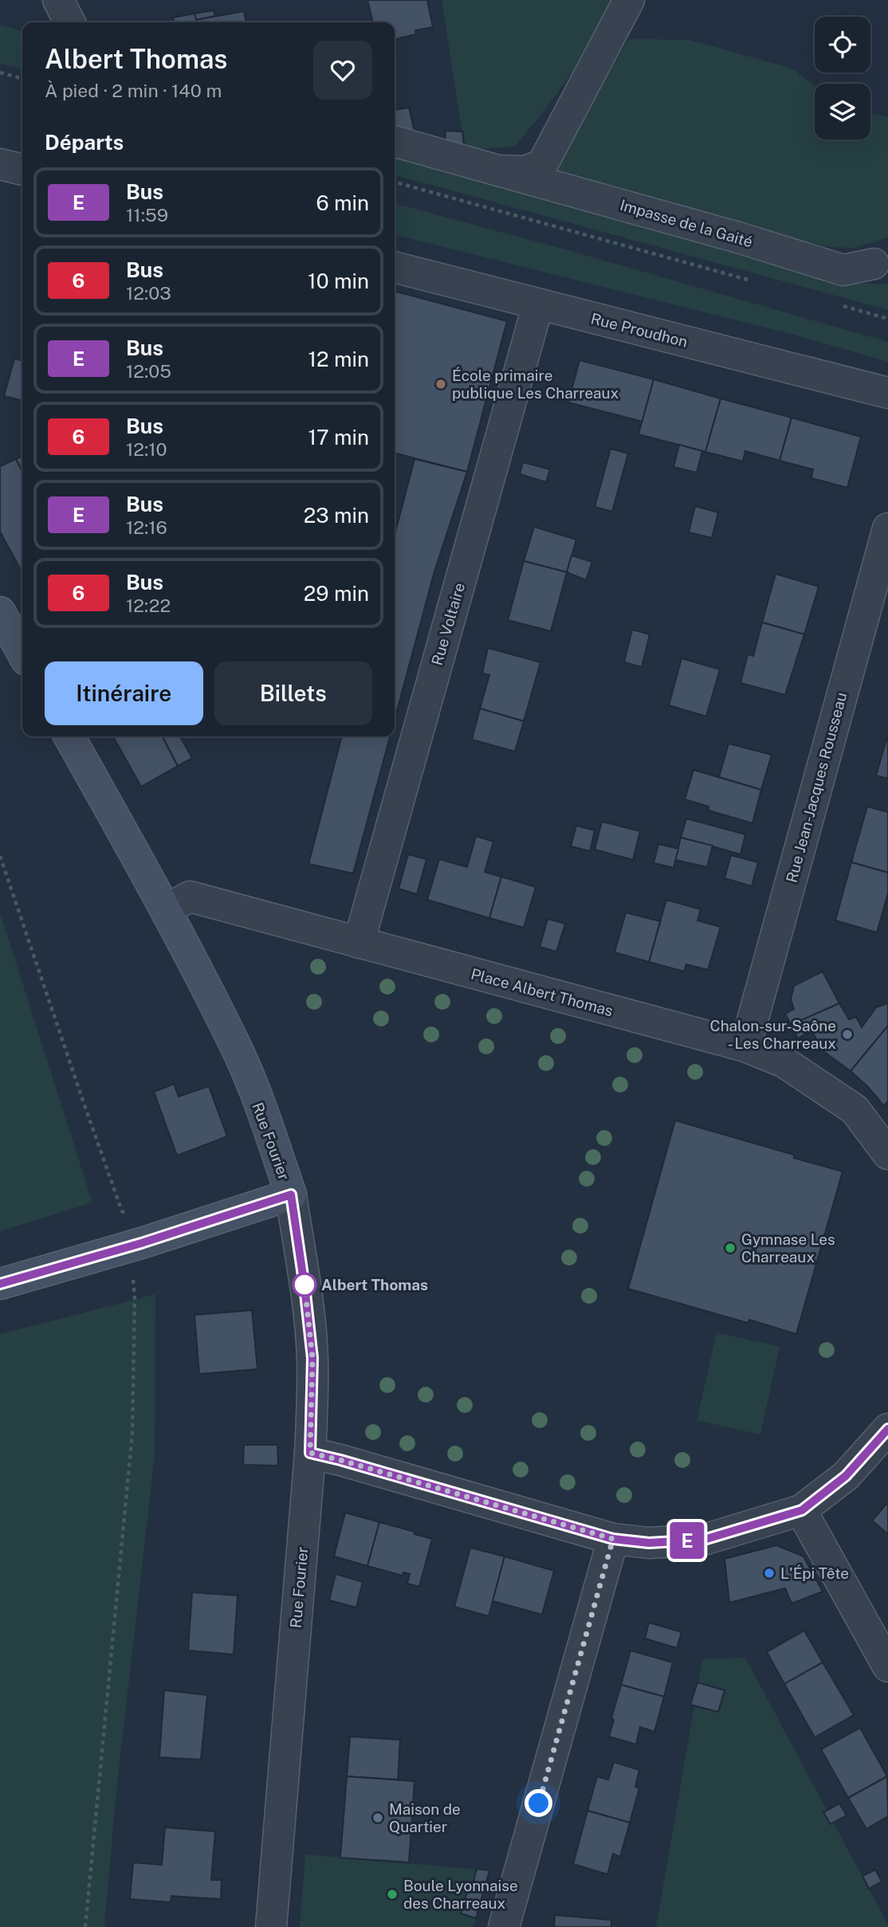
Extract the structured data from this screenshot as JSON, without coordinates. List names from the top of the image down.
{
  "streets": {
    "main road": ["Rue Fourier"],
    "street": [
      "Impasse de la Gaité",
      "Rue Proudhon",
      "Rue Voltaire",
      "Rue Jean-Jacques Rousseau",
      "Place Albert Thomas"
    ]
  },
  "crossings": [
    ["Rue Proudhon", "Rue Voltaire"],
    ["Rue Voltaire", "Place Albert Thomas"],
    ["Rue Jean-Jacques Rousseau", "Place Albert Thomas"],
    ["Place Albert Thomas", "Rue Fourier"]
  ],
  "places": [
    "École primaire publique Les Charreaux",
    "Chalon-sur-Saône - Les Charreaux",
    "Gymnase Les Charreaux",
    "Albert Thomas",
    "L'Épi Tête",
    "Maison de Quartier",
    "Boule Lyonnaise des Charreaux"
  ],
  "lines": ["bus line E"],
  "page": {
    "on_map": "E",
    "heading": [
      ["Albert Thomas", "À pied · 2 min · 140 m"],
      "Départs"
    ],
    "list": [
      {
        "mark": "E",
        "name": "Bus",
        "note": "11:59",
        "value": "6 min"
      },
      {
        "mark": "6",
        "name": "Bus",
        "note": "12:03",
        "value": "10 min"
      },
      {
        "mark": "E",
        "name": "Bus",
        "note": "12:05",
        "value": "12 min"
      },
      {
        "mark": "6",
        "name": "Bus",
        "note": "12:10",
        "value": "17 min"
      },
      {
        "mark": "E",
        "name": "Bus",
        "note": "12:16",
        "value": "23 min"
      },
      {
        "mark": "6",
        "name": "Bus",
        "note": "12:22",
        "value": "29 min"
      }
    ],
    "buttons": ["Itinéraire", "Billets"]
  }
}
